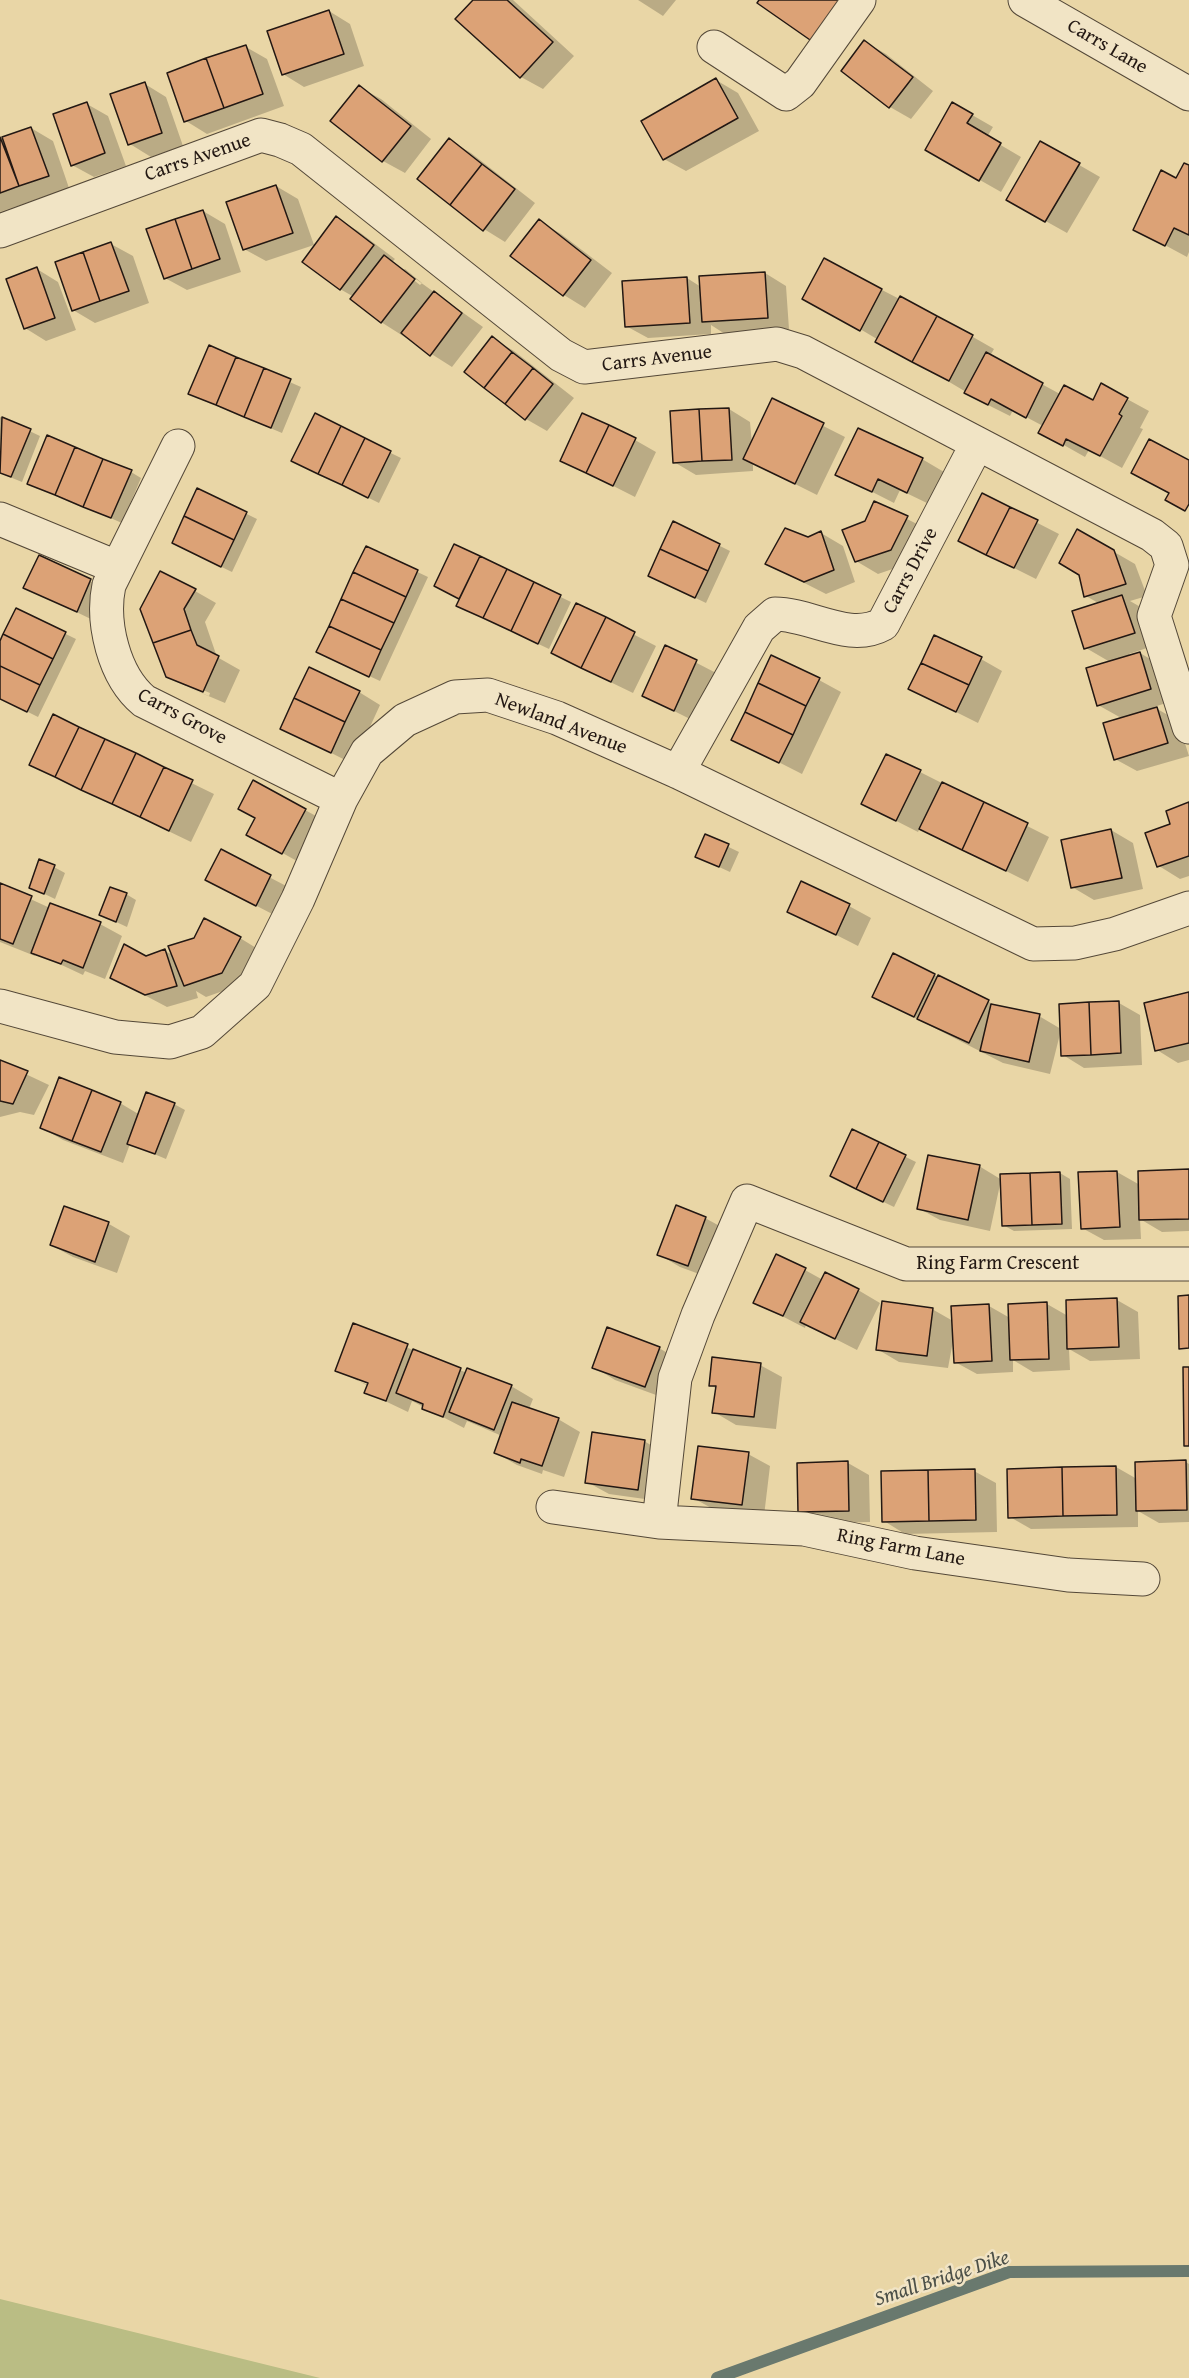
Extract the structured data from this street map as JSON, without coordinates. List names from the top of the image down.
{
  "streets": {
    "street": [
      "Carrs Lane",
      "Carrs Avenue",
      "Carrs Drive",
      "Carrs Grove",
      "Newland Avenue",
      "Ring Farm Crescent",
      "Ring Farm Lane"
    ]
  },
  "crossings": [
    ["Carrs Avenue", "Carrs Drive"],
    ["Carrs Drive", "Newland Avenue"],
    ["Carrs Grove", "Newland Avenue"],
    ["Ring Farm Crescent", "Ring Farm Lane"]
  ],
  "water": ["Small Bridge Dike"]
}
